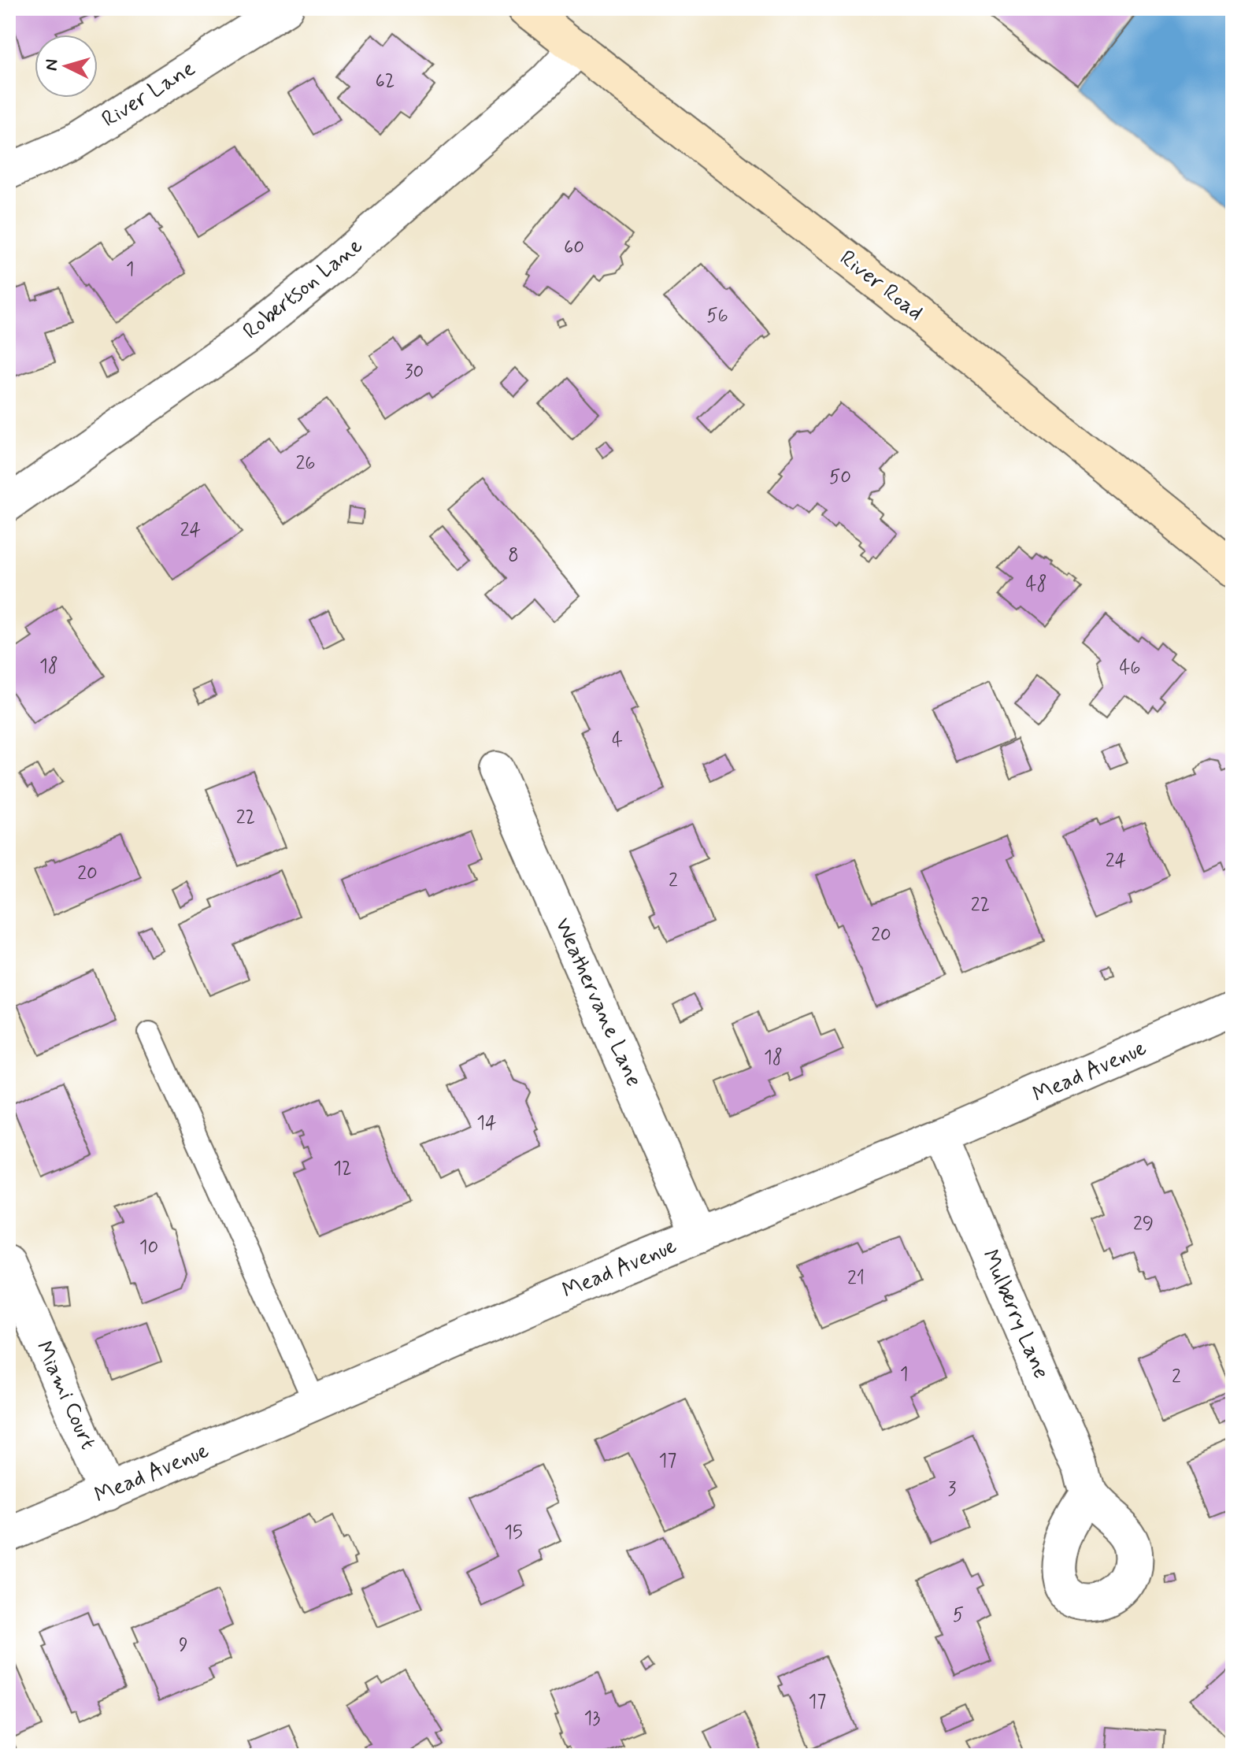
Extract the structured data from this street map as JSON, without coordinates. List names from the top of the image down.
{
  "streets": {
    "main road": ["River Road"],
    "street": [
      "River Lane",
      "Robertson Lane",
      "Weathervane Lane",
      "Mead Avenue",
      "Mulberry Lane",
      "Miami Court"
    ]
  },
  "crossings": [
    ["River Road", "Robertson Lane"],
    ["Weathervane Lane", "Mead Avenue"],
    ["Mead Avenue", "Mulberry Lane"],
    ["Mead Avenue", "Miami Court"]
  ],
  "house_numbers": [
    "62",
    "60",
    "1",
    "56",
    "30",
    "26",
    "50",
    "24",
    "8",
    "48",
    "18",
    "46",
    "4",
    "22",
    "24",
    "20",
    "2",
    "22",
    "20",
    "18",
    "14",
    "12",
    "29",
    "10",
    "21",
    "1",
    "2",
    "17",
    "3",
    "15",
    "5",
    "9",
    "17",
    "13"
  ],
  "north": "left"
}
